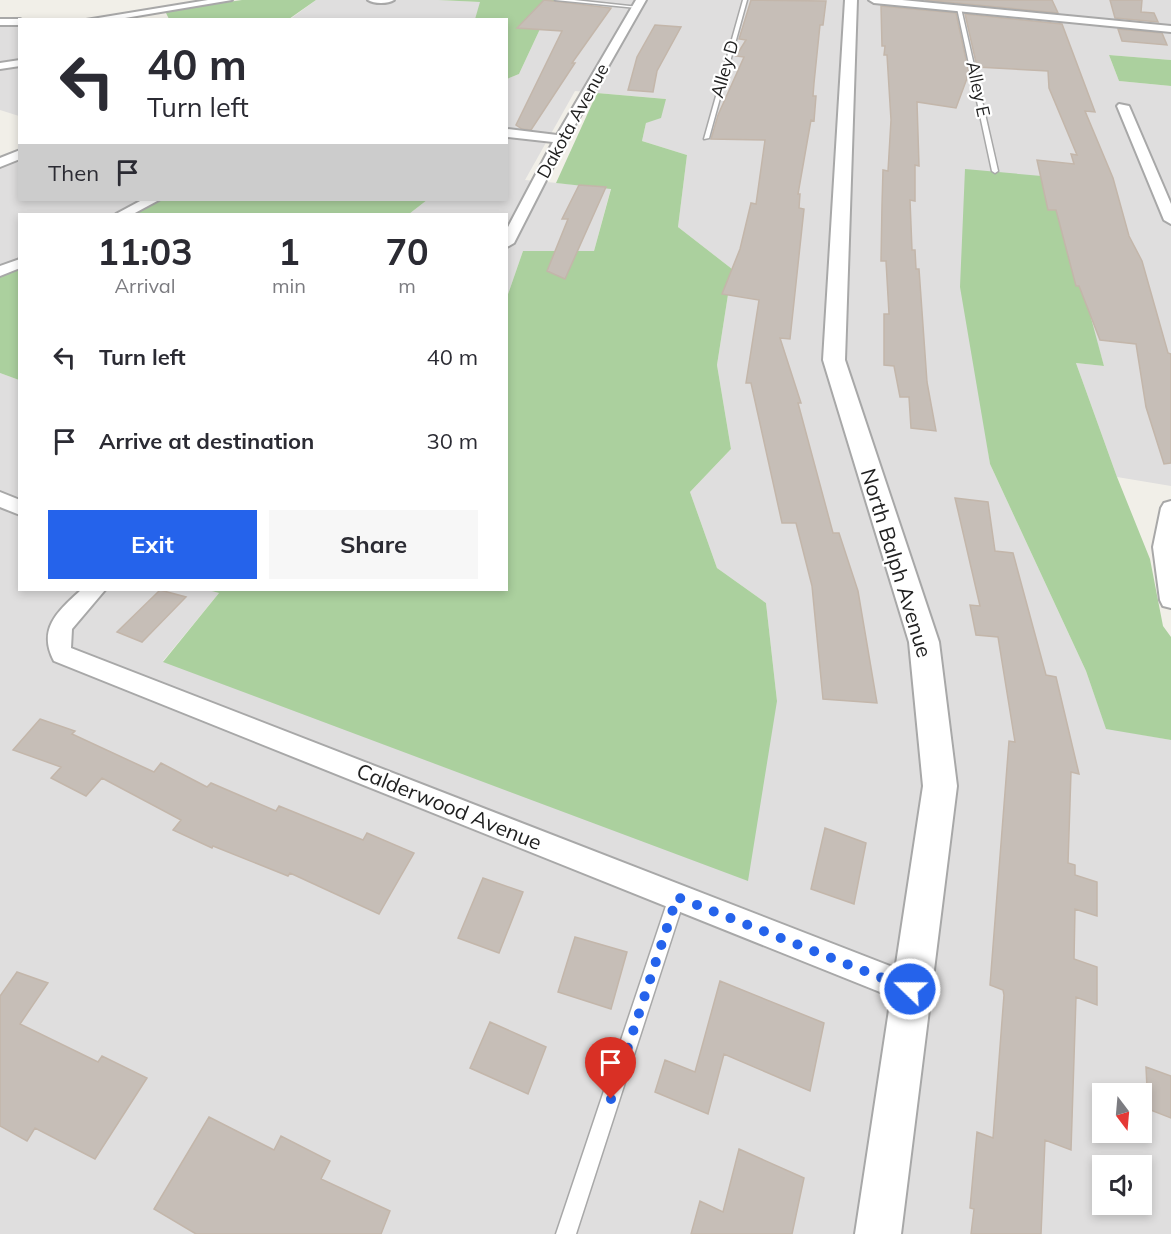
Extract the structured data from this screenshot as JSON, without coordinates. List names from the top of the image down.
{
  "streets": {
    "street": ["Dakota Avenue", "North Balph Avenue", "Calderwood Avenue"],
    "lane": ["Alley D", "Alley E"]
  },
  "crossings": [
    ["North Balph Avenue", "Calderwood Avenue"]
  ],
  "north": "bottom",
  "page": {
    "turn": ["40 m", "Turn left"],
    "then": "Then",
    "eta": [
      "11:03",
      "Arrival",
      "1",
      "min",
      "70",
      "m"
    ],
    "list": [
      {
        "name": "Turn left",
        "value": "40 m"
      },
      {
        "name": "Arrive at destination",
        "value": "30 m"
      }
    ],
    "buttons": ["Exit", "Share"]
  }
}
